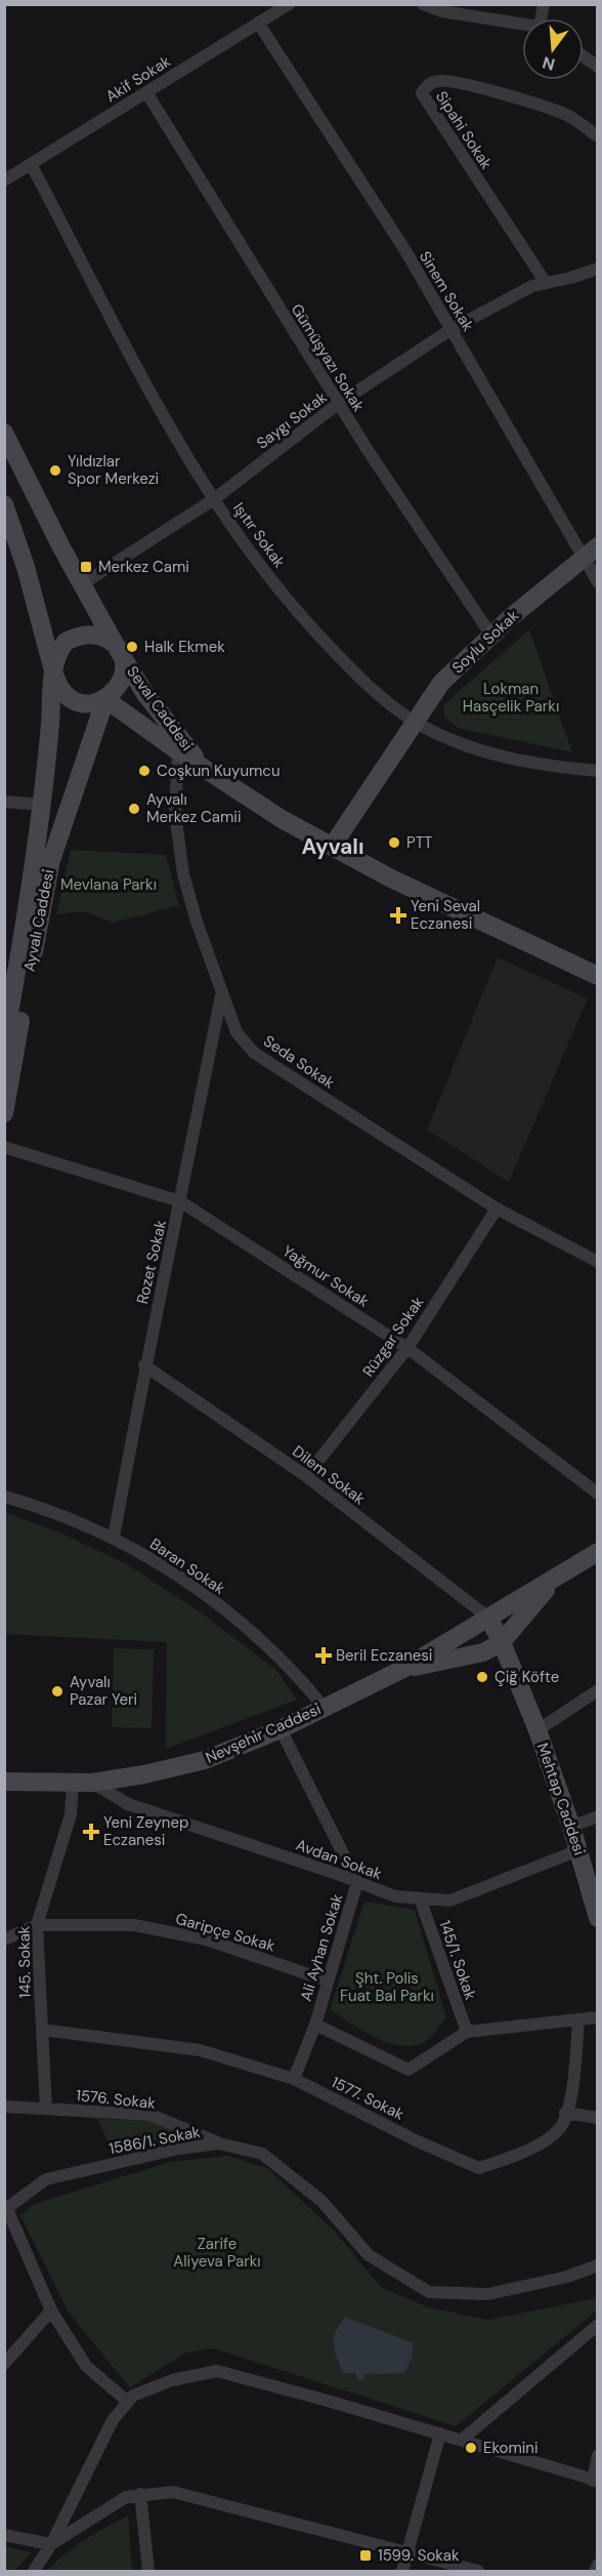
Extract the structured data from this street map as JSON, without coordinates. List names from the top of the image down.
{
  "streets": {
    "main road": [
      "Soylu Sokak",
      "Seval Caddesi",
      "Ayvalı Caddesi",
      "Nevşehir Caddesi",
      "Mehtap Caddesi"
    ],
    "street": [
      "Akif Sokak",
      "Sipahi Sokak",
      "Sinem Sokak",
      "Gümüşyazı Sokak",
      "Saygı Sokak",
      "Işıtır Sokak",
      "Seda Sokak",
      "Rozet Sokak",
      "Yağmur Sokak",
      "Rüzgar Sokak",
      "Dilem Sokak",
      "Baran Sokak",
      "Avdan Sokak",
      "Garipçe Sokak",
      "Ali Ayhan Sokak",
      "145/1. Sokak",
      "145. Sokak",
      "1577. Sokak",
      "1576. Sokak",
      "1586/1. Sokak"
    ]
  },
  "crossings": [
    ["Akif Sokak", "Sinem Sokak"],
    ["Akif Sokak", "Gümüşyazı Sokak"],
    ["Akif Sokak", "Işıtır Sokak"],
    ["Sipahi Sokak", "Saygı Sokak"],
    ["Sinem Sokak", "Saygı Sokak"],
    ["Sinem Sokak", "Soylu Sokak"],
    ["Gümüşyazı Sokak", "Saygı Sokak"],
    ["Gümüşyazı Sokak", "Soylu Sokak"],
    ["Saygı Sokak", "Işıtır Sokak"],
    ["Saygı Sokak", "Ayvalı Caddesi"],
    ["Işıtır Sokak", "Soylu Sokak"],
    ["Soylu Sokak", "Seval Caddesi"],
    ["Seval Caddesi", "Ayvalı Caddesi"],
    ["Seval Caddesi", "Seda Sokak"],
    ["Seda Sokak", "Rozet Sokak"],
    ["Seda Sokak", "Rüzgar Sokak"],
    ["Rozet Sokak", "Yağmur Sokak"],
    ["Rozet Sokak", "Dilem Sokak"],
    ["Rozet Sokak", "Baran Sokak"],
    ["Yağmur Sokak", "Rüzgar Sokak"],
    ["Rüzgar Sokak", "Dilem Sokak"],
    ["Dilem Sokak", "Nevşehir Caddesi"],
    ["Dilem Sokak", "Mehtap Caddesi"],
    ["Baran Sokak", "Nevşehir Caddesi"],
    ["Nevşehir Caddesi", "Mehtap Caddesi"],
    ["Nevşehir Caddesi", "Avdan Sokak"],
    ["Nevşehir Caddesi", "Ali Ayhan Sokak"],
    ["Nevşehir Caddesi", "145. Sokak"],
    ["Mehtap Caddesi", "Avdan Sokak"],
    ["Avdan Sokak", "Ali Ayhan Sokak"],
    ["Avdan Sokak", "145/1. Sokak"],
    ["Garipçe Sokak", "Ali Ayhan Sokak"],
    ["Garipçe Sokak", "145. Sokak"],
    ["Ali Ayhan Sokak", "1577. Sokak"],
    ["145. Sokak", "1577. Sokak"],
    ["145. Sokak", "1576. Sokak"],
    ["1576. Sokak", "1586/1. Sokak"]
  ],
  "districts": ["Ayvalı"],
  "parks": [
    "Lokman Hasçelik Parkı",
    "Mevlana Parkı",
    "Şht. Polis Fuat Bal Parkı",
    "Zarife Aliyeva Parkı"
  ],
  "places": {
    "other": [
      "Yıldızlar Spor Merkezi",
      "Halk Ekmek",
      "Coşkun Kuyumcu",
      "Ayvalı Merkez Camii",
      "PTT",
      "Çiğ Köfte",
      "Ayvalı Pazar Yeri",
      "Ekomini"
    ],
    "transit": ["Merkez Cami", "1599. Sokak"],
    "health": ["Yeni Seval Eczanesi", "Beril Eczanesi", "Yeni Zeynep Eczanesi"]
  },
  "north": "bottom"
}
